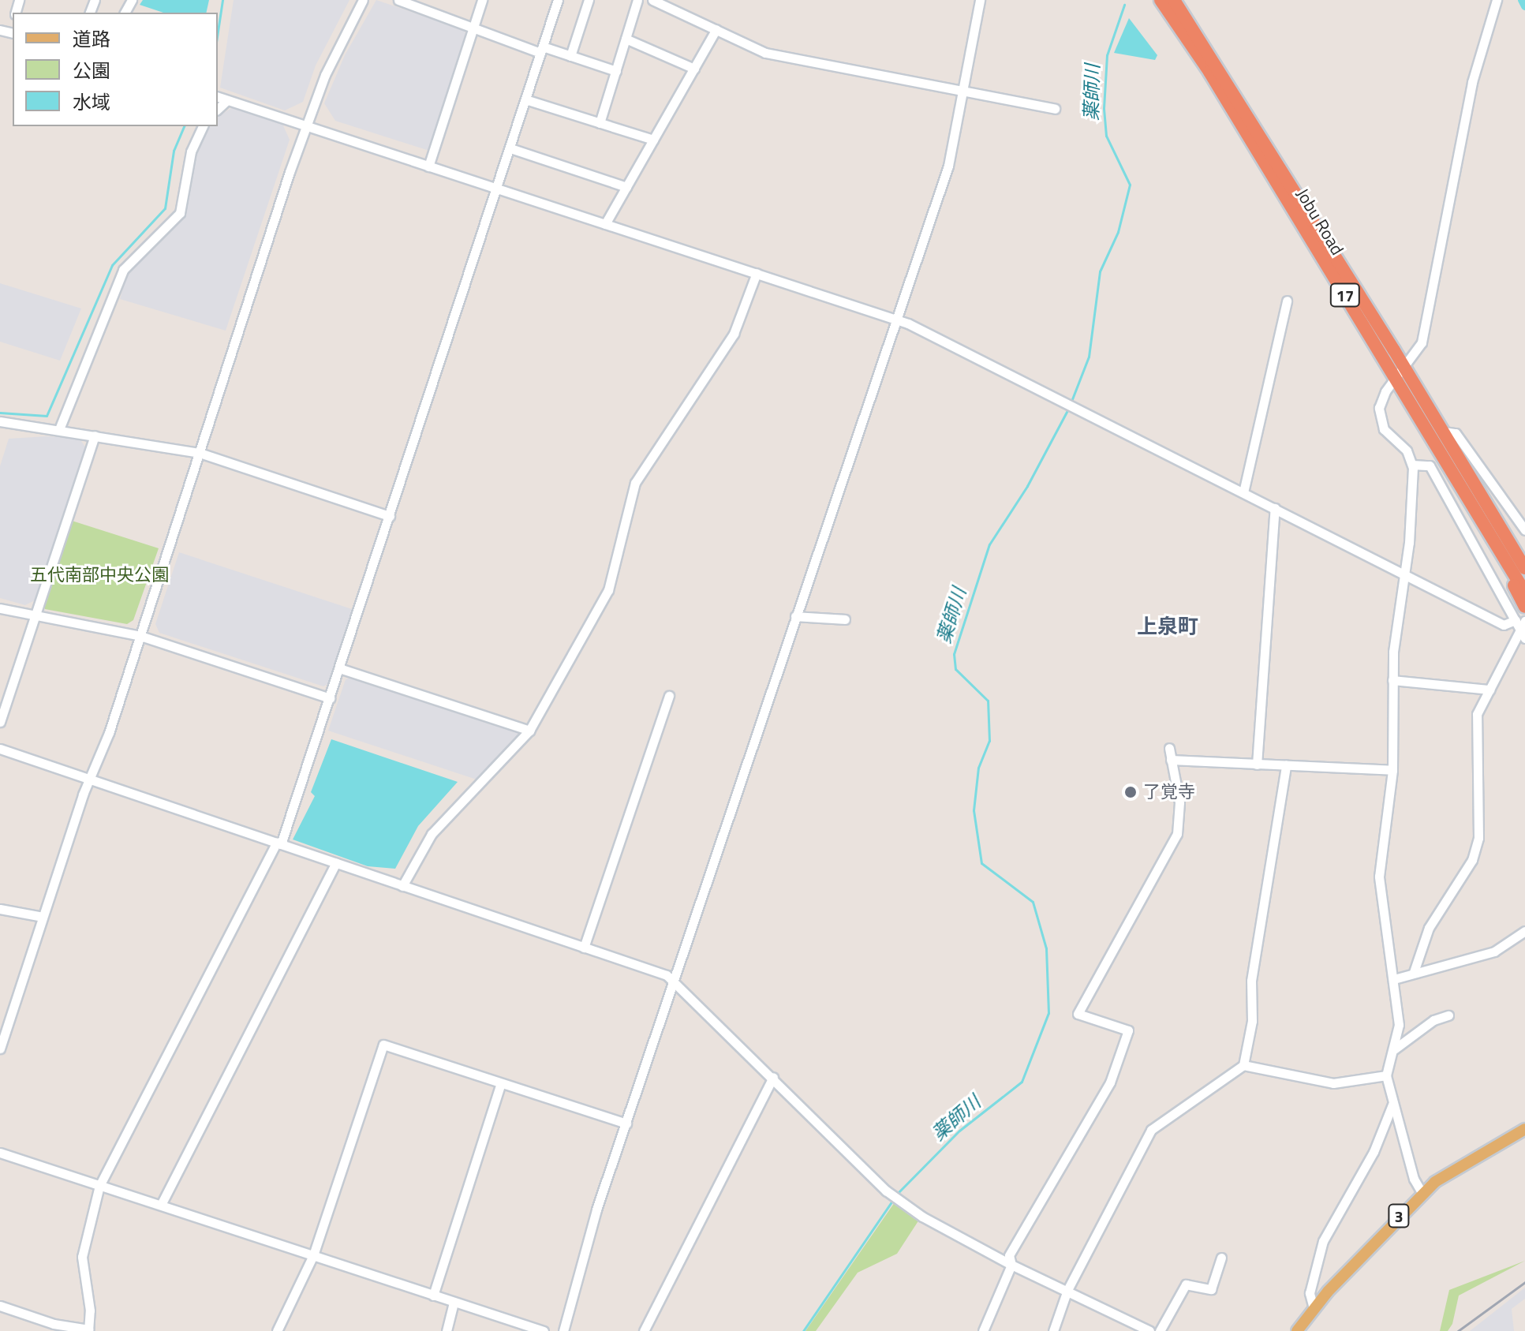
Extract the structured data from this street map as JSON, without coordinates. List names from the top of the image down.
{
  "streets": {
    "highway": ["Jobu Road", "17"],
    "main road": ["3"]
  },
  "districts": ["上泉町"],
  "water": ["薬師川"],
  "parks": ["五代南部中央公園"],
  "places": ["了覚寺"],
  "legend": ["道路", "公園", "水域"]
}
